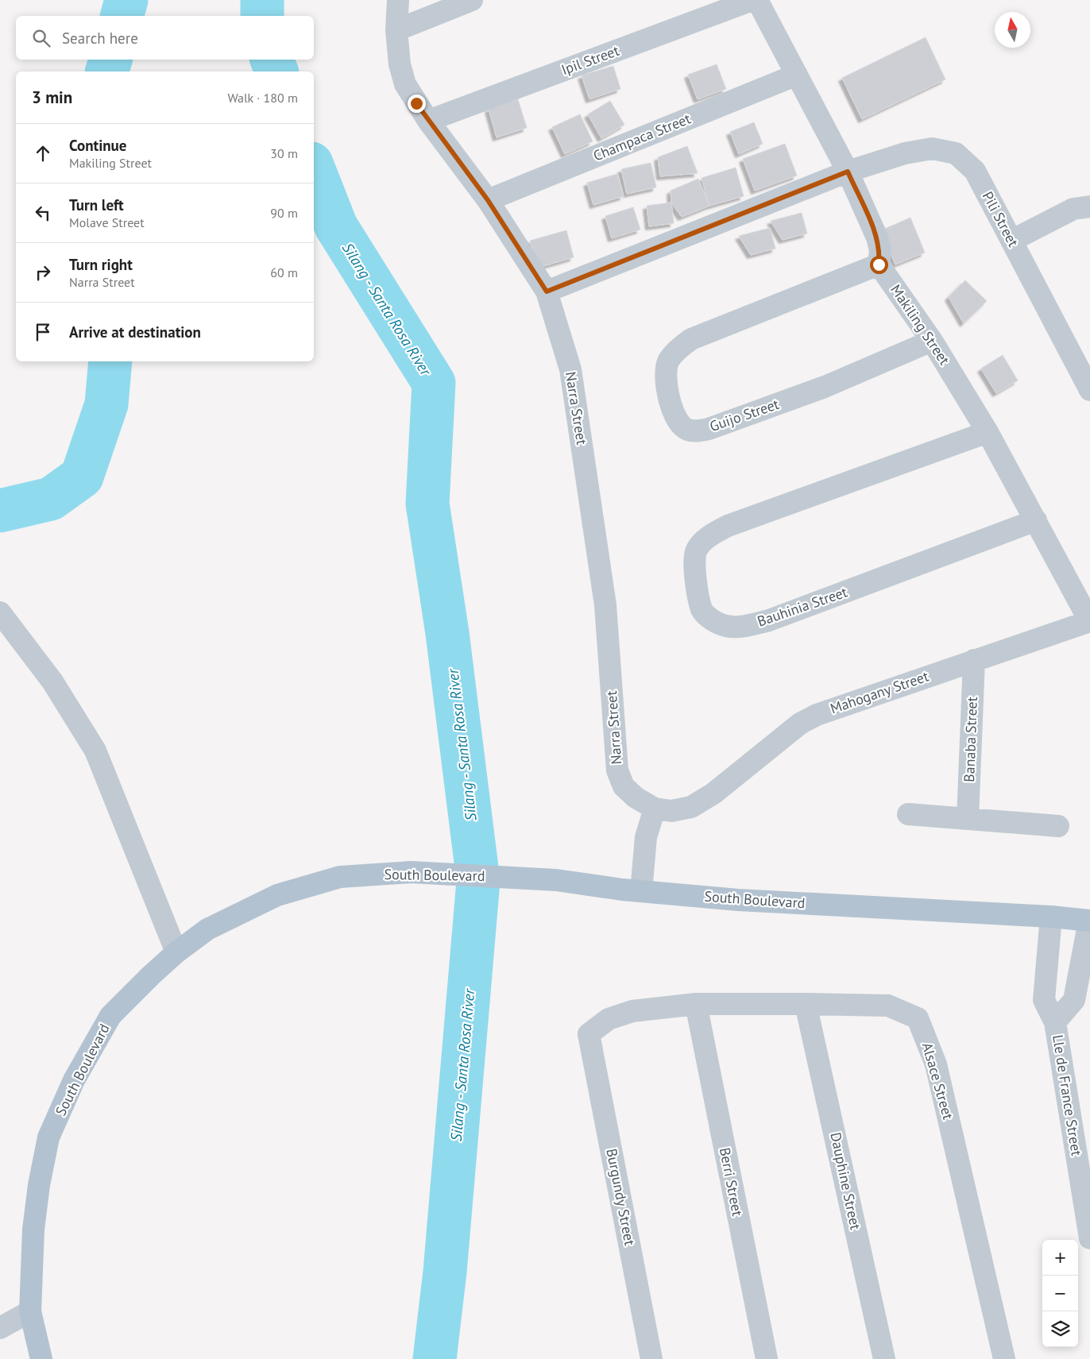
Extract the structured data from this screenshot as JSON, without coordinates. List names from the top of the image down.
{
  "streets": {
    "main road": ["South Boulevard"],
    "street": [
      "Ipil Street",
      "Champaca Street",
      "Pili Street",
      "Makiling Street",
      "Narra Street",
      "Guijo Street",
      "Bauhinia Street",
      "Mahogany Street",
      "Banaba Street",
      "Alsace Street",
      "Lle de France Street",
      "Dauphine Street",
      "Berri Street",
      "Burgundy Street"
    ]
  },
  "crossings": [
    ["Ipil Street", "Narra Street"],
    ["Champaca Street", "Narra Street"],
    ["Pili Street", "Narra Street"],
    ["Makiling Street", "Guijo Street"],
    ["Makiling Street", "Bauhinia Street"],
    ["Makiling Street", "Mahogany Street"],
    ["Narra Street", "Mahogany Street"],
    ["Mahogany Street", "Banaba Street"],
    ["South Boulevard", "Lle de France Street"],
    ["Alsace Street", "Dauphine Street"],
    ["Alsace Street", "Berri Street"],
    ["Alsace Street", "Burgundy Street"]
  ],
  "water": ["Silang - Santa Rosa River"],
  "north": "top",
  "page": {
    "search": "Search here",
    "heading": ["3 min", "Walk · 180 m"],
    "list": [
      ["Continue", "Makiling Street", "30 m"],
      ["Turn left", "Molave Street", "90 m"],
      ["Turn right", "Narra Street", "60 m"],
      "Arrive at destination"
    ],
    "map_buttons": ["+", "−"]
  }
}
